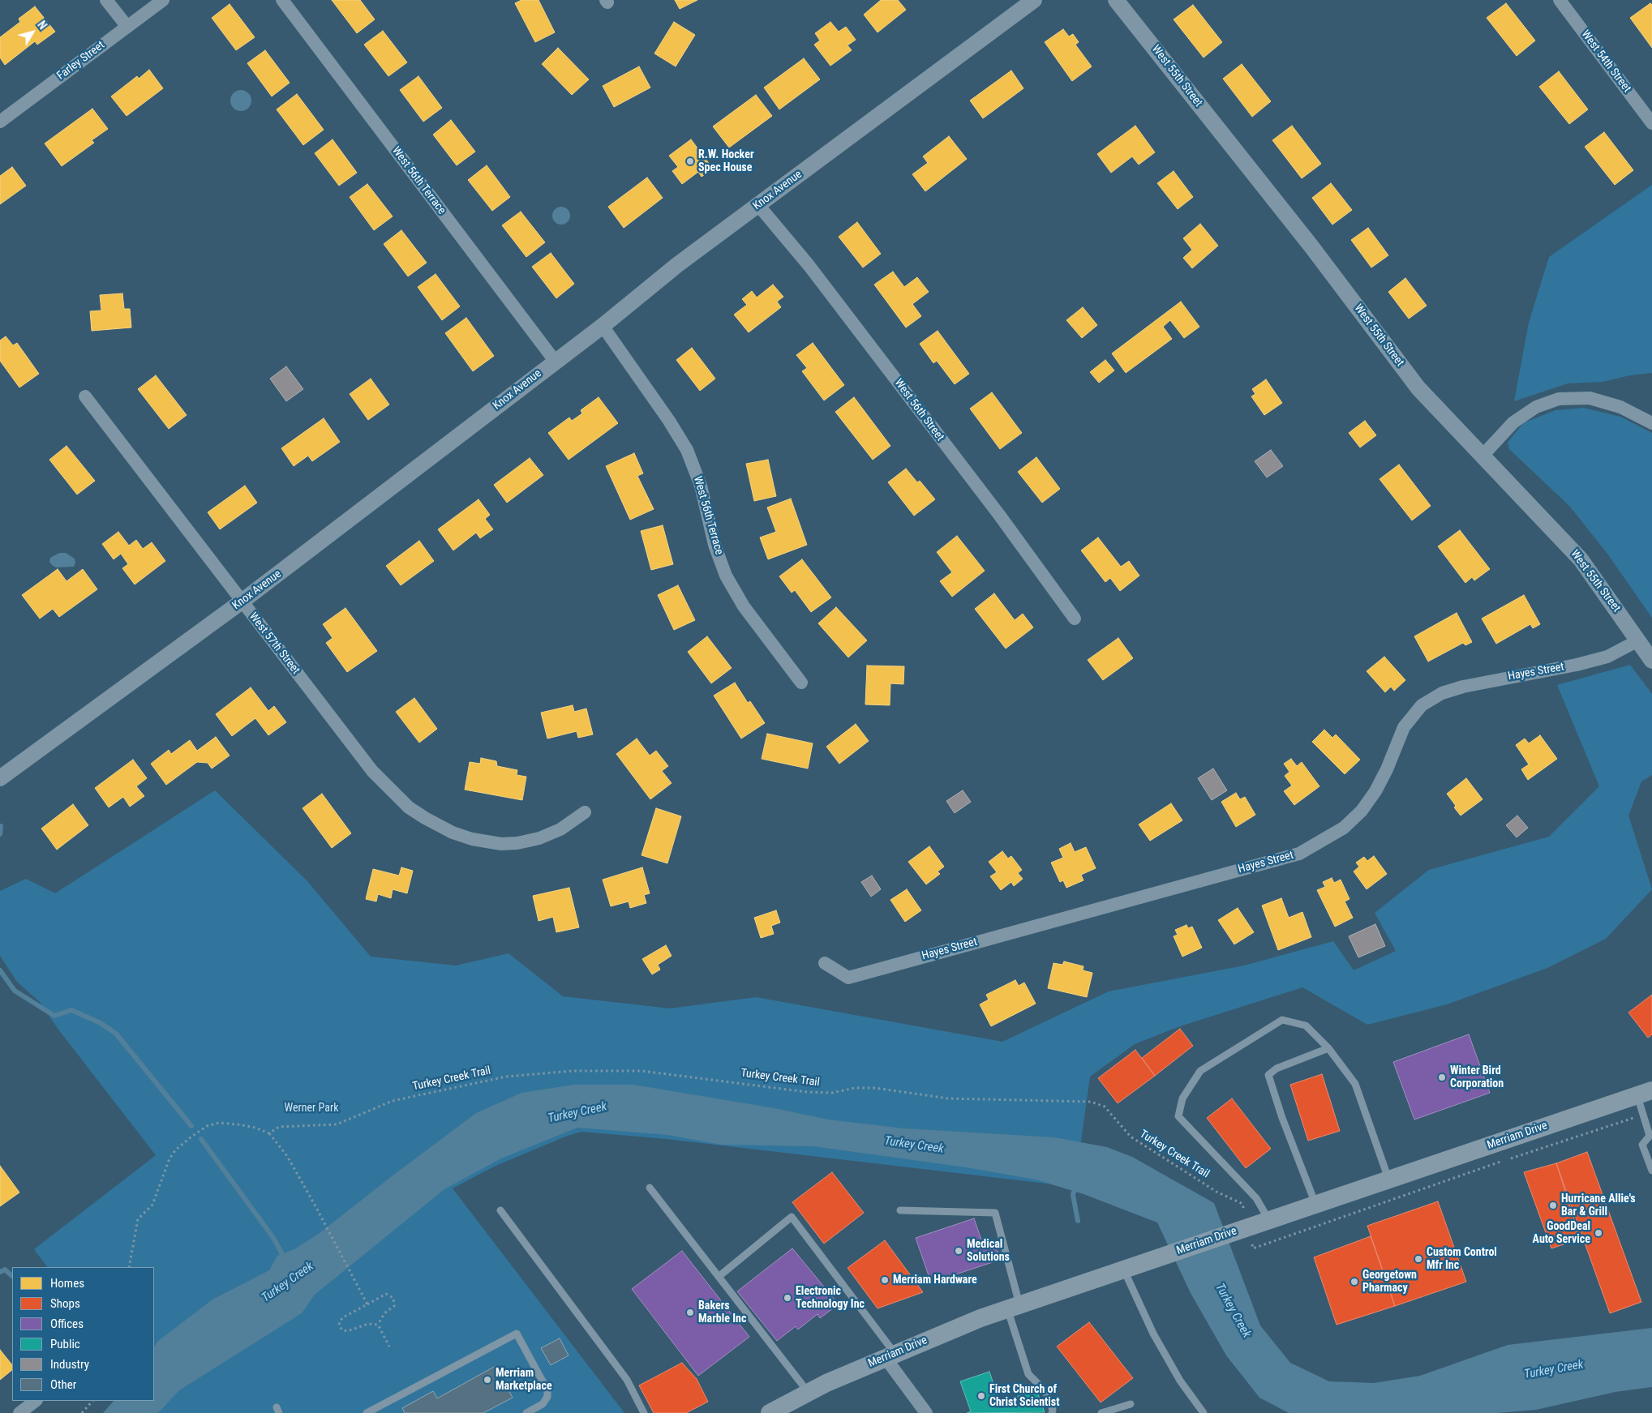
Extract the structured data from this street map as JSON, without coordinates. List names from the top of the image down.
{
  "streets": {
    "main road": ["Merriam Drive"],
    "street": [
      "Farley Street",
      "West 54th Street",
      "West 55th Street",
      "West 56th Terrace",
      "Knox Avenue",
      "West 56th Street",
      "West 57th Street",
      "Hayes Street"
    ],
    "path": ["Turkey Creek Trail"]
  },
  "crossings": [
    ["West 55th Street", "Hayes Street"],
    ["West 56th Terrace", "Knox Avenue"],
    ["Knox Avenue", "West 56th Street"],
    ["Knox Avenue", "West 57th Street"],
    ["Turkey Creek Trail", "Merriam Drive"]
  ],
  "water": ["Turkey Creek"],
  "parks": ["Werner Park"],
  "places": [
    "R.W. Hocker Spec House",
    "Winter Bird Corporation",
    "Hurricane Allie's Bar & Grill",
    "GoodDeal Auto Service",
    "Medical Solutions",
    "Custom Control Mfr Inc",
    "Merriam Hardware",
    "Georgetown Pharmacy",
    "Electronic Technology Inc",
    "Bakers Marble Inc",
    "Merriam Marketplace",
    "First Church of Christ Scientist"
  ],
  "legend": [
    "Homes",
    "Shops",
    "Offices",
    "Public",
    "Industry",
    "Other"
  ],
  "north": "top right"
}
